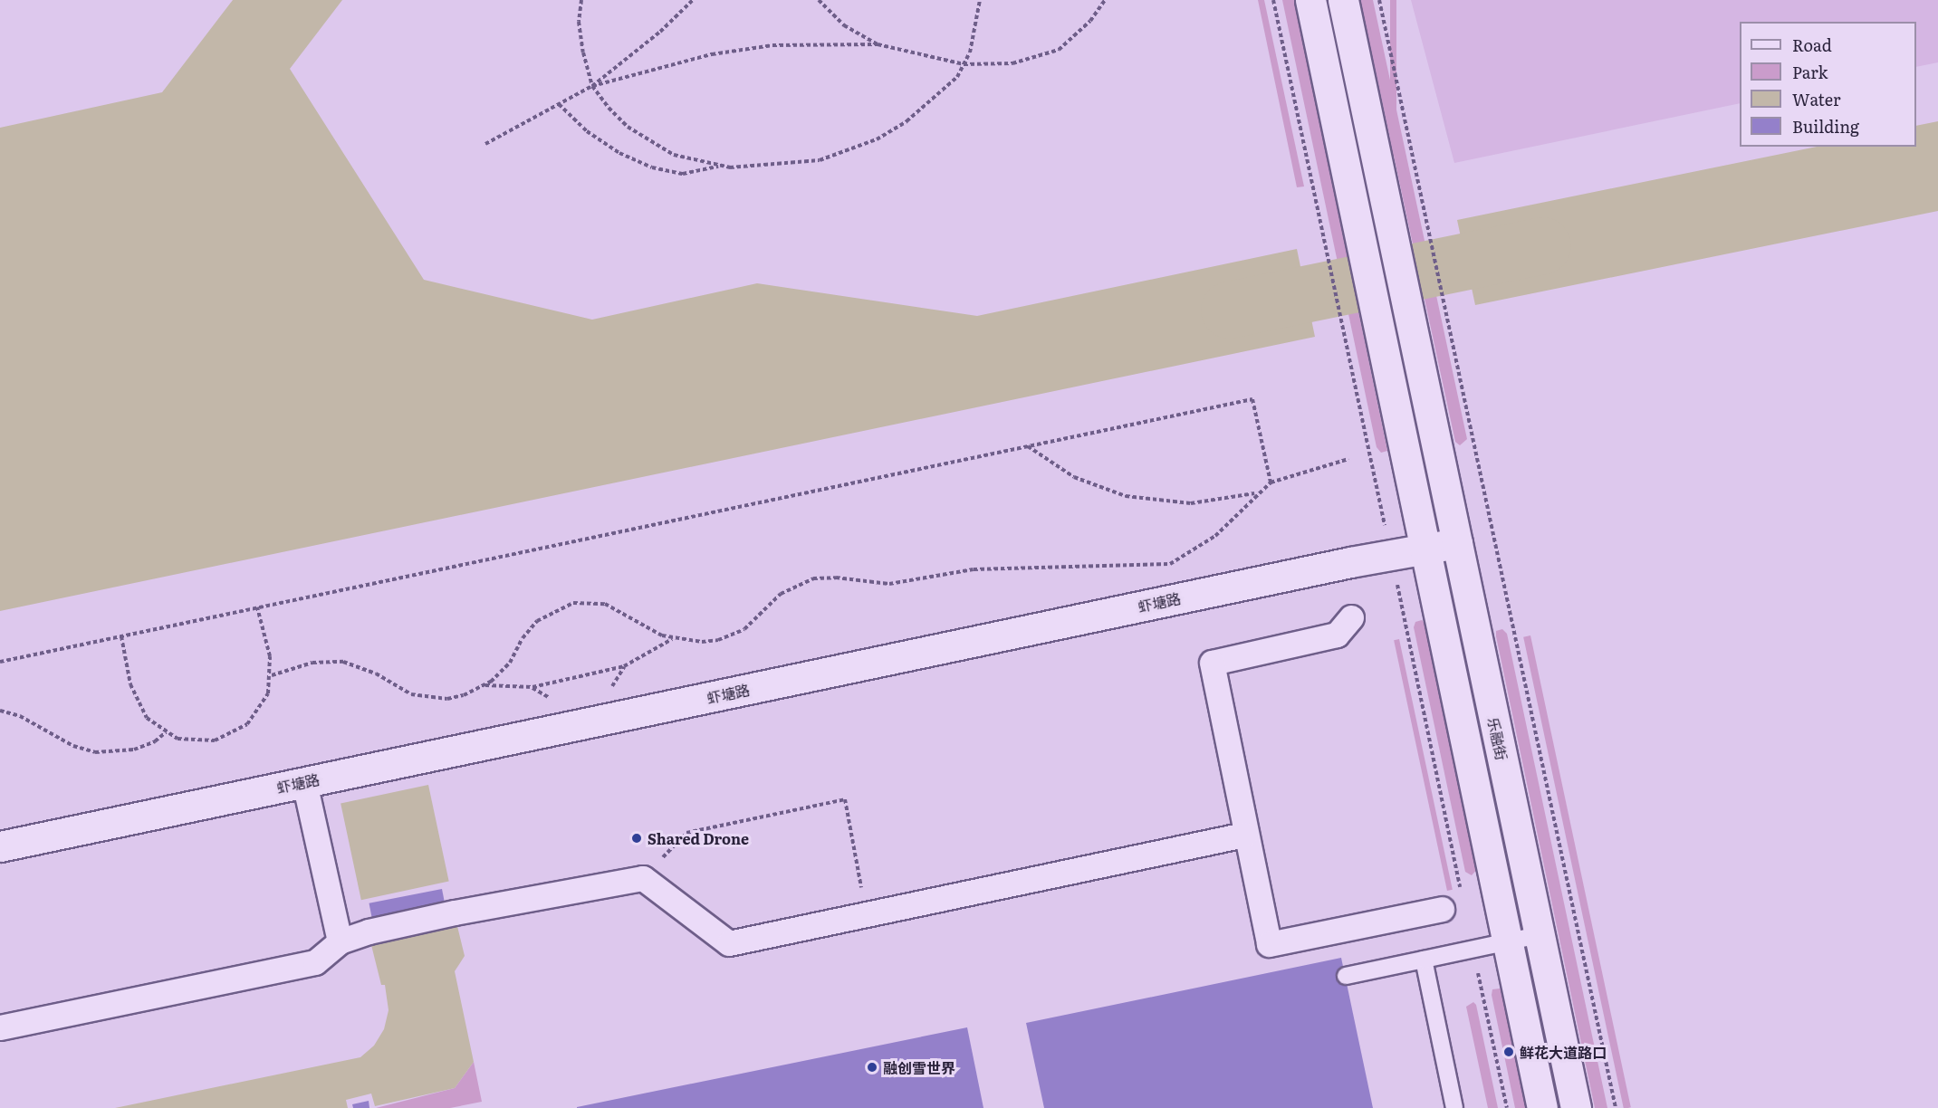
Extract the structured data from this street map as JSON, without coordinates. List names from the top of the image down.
{
  "streets": {
    "street": ["虾塘路", "乐融街"]
  },
  "crossings": [
    ["虾塘路", "乐融街"]
  ],
  "places": ["Shared Drone", "鲜花大道路口", "融创雪世界"],
  "legend": [
    "Road",
    "Park",
    "Water",
    "Building"
  ]
}
